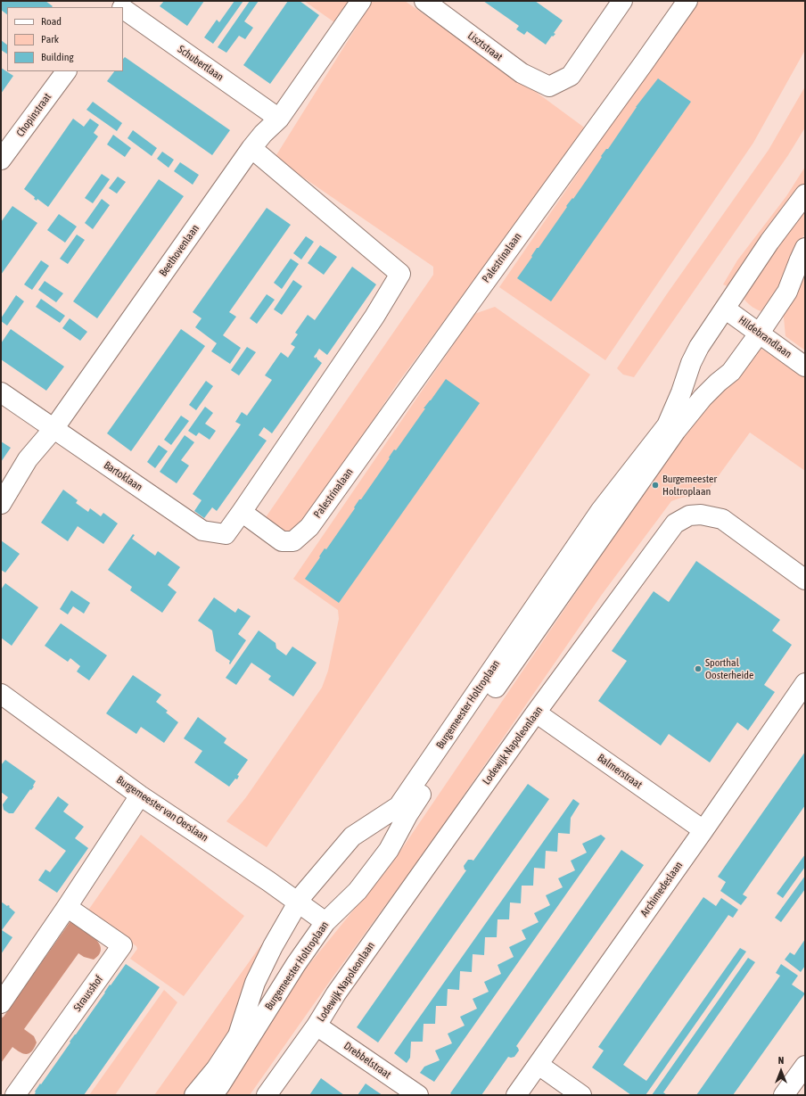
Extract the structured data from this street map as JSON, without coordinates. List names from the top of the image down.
{
  "streets": {
    "street": [
      "Lisztstraat",
      "Schubertlaan",
      "Chopinstraat",
      "Beethovenlaan",
      "Palestrinalaan",
      "Hildebrandlaan",
      "Bartoklaan",
      "Burgemeester Holtroplaan",
      "Lodewijk Napoleonlaan",
      "Balmerstraat",
      "Burgemeester van Oerslaan",
      "Archimedeslaan",
      "Strausshof",
      "Drebbelstraat"
    ]
  },
  "crossings": [
    ["Schubertlaan", "Beethovenlaan"],
    ["Beethovenlaan", "Bartoklaan"],
    ["Palestrinalaan", "Bartoklaan"],
    ["Hildebrandlaan", "Burgemeester Holtroplaan"],
    ["Burgemeester Holtroplaan", "Burgemeester van Oerslaan"],
    ["Lodewijk Napoleonlaan", "Balmerstraat"],
    ["Lodewijk Napoleonlaan", "Drebbelstraat"],
    ["Balmerstraat", "Archimedeslaan"]
  ],
  "places": ["Burgemeester Holtroplaan", "Sporthal Oosterheide"],
  "legend": ["Road", "Park", "Building"],
  "north": "top"
}
